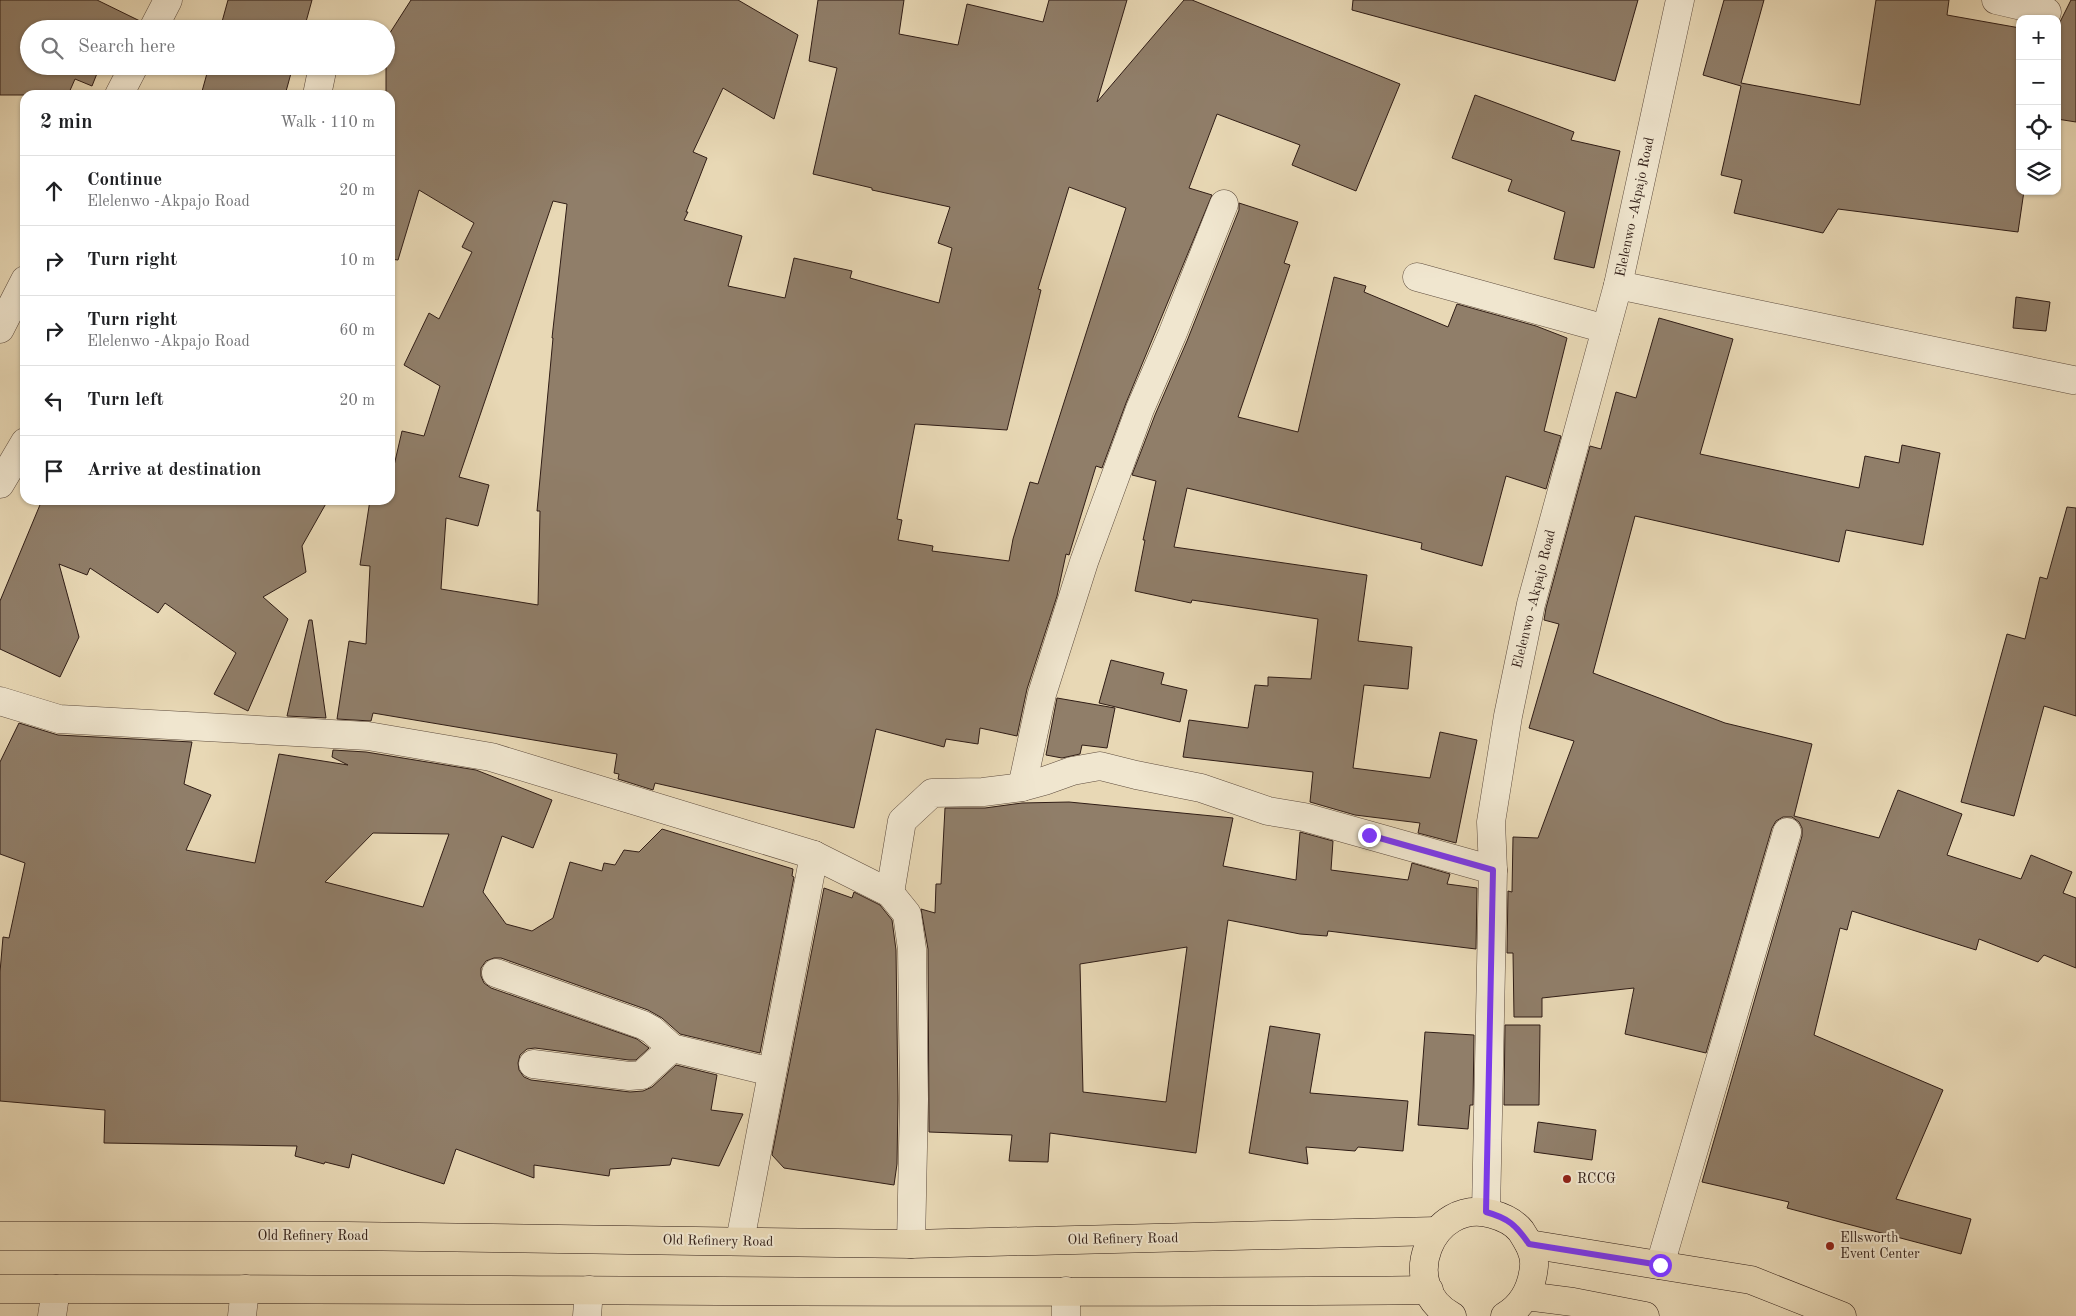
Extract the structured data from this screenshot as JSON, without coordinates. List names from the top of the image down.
{
  "streets": {
    "main road": ["Old Refinery Road"],
    "street": ["Elelenwo -Akpajo Road"]
  },
  "places": ["RCCG", "Ellsworth Event Center"],
  "page": {
    "map_buttons": ["+", "−"],
    "search": "Search here",
    "heading": ["2 min", "Walk · 110 m"],
    "list": [
      ["Continue", "Elelenwo -Akpajo Road", "20 m"],
      ["Turn right", "10 m"],
      ["Turn right", "Elelenwo -Akpajo Road", "60 m"],
      ["Turn left", "20 m"],
      "Arrive at destination"
    ]
  }
}
